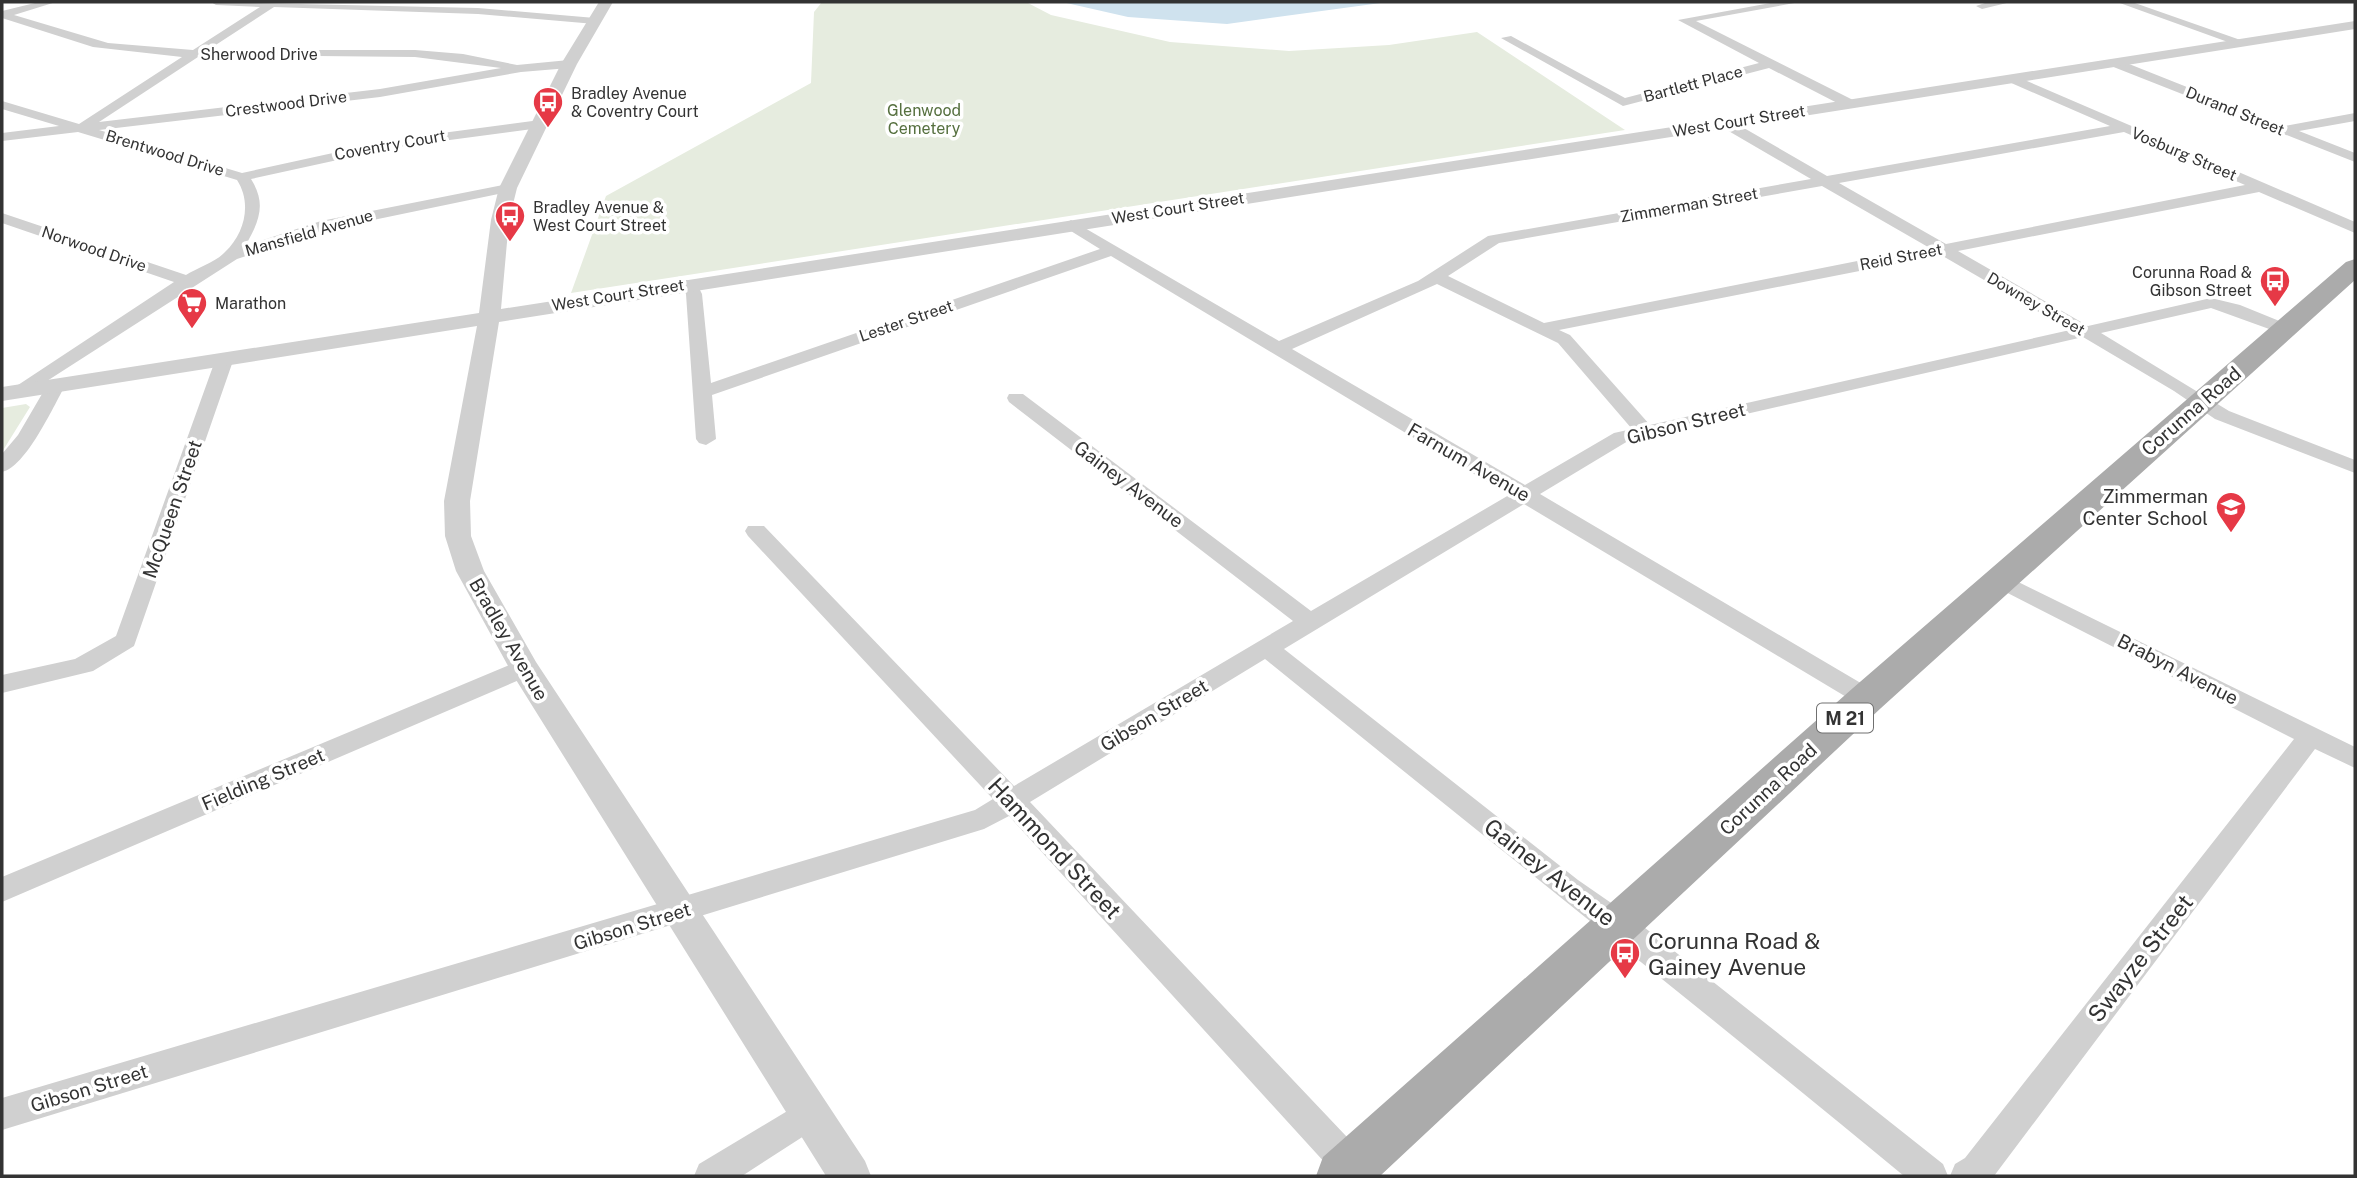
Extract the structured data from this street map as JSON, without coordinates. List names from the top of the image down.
{
  "streets": {
    "main road": ["Corunna Road", "M 21"],
    "street": [
      "Sherwood Drive",
      "Bartlett Place",
      "Crestwood Drive",
      "Durand Street",
      "West Court Street",
      "Coventry Court",
      "Brentwood Drive",
      "Vosburg Street",
      "Zimmerman Street",
      "Mansfield Avenue",
      "Norwood Drive",
      "Reid Street",
      "Downey Street",
      "Lester Street",
      "Gibson Street",
      "Farnum Avenue",
      "Gainey Avenue",
      "McQueen Street",
      "Bradley Avenue",
      "Brabyn Avenue",
      "Fielding Street",
      "Hammond Street",
      "Swayze Street"
    ]
  },
  "crossings": [
    ["Sherwood Drive", "Crestwood Drive"],
    ["Crestwood Drive", "Brentwood Drive"],
    ["Crestwood Drive", "Bradley Avenue"],
    ["Durand Street", "West Court Street"],
    ["West Court Street", "Vosburg Street"],
    ["West Court Street", "Mansfield Avenue"],
    ["West Court Street", "Downey Street"],
    ["West Court Street", "Farnum Avenue"],
    ["West Court Street", "McQueen Street"],
    ["West Court Street", "Bradley Avenue"],
    ["Coventry Court", "Brentwood Drive"],
    ["Coventry Court", "Bradley Avenue"],
    ["Brentwood Drive", "Mansfield Avenue"],
    ["Vosburg Street", "Zimmerman Street"],
    ["Vosburg Street", "Reid Street"],
    ["Zimmerman Street", "Downey Street"],
    ["Zimmerman Street", "Farnum Avenue"],
    ["Mansfield Avenue", "Norwood Drive"],
    ["Mansfield Avenue", "Bradley Avenue"],
    ["Reid Street", "Downey Street"],
    ["Downey Street", "Corunna Road"],
    ["Downey Street", "Gibson Street"],
    ["Lester Street", "Farnum Avenue"],
    ["Corunna Road", "Gibson Street"],
    ["Corunna Road", "Farnum Avenue"],
    ["Corunna Road", "Gainey Avenue"],
    ["Corunna Road", "Brabyn Avenue"],
    ["Corunna Road", "Hammond Street"],
    ["Gibson Street", "Farnum Avenue"],
    ["Gibson Street", "Gainey Avenue"],
    ["Gibson Street", "Bradley Avenue"],
    ["Gibson Street", "Hammond Street"],
    ["Bradley Avenue", "Fielding Street"],
    ["Brabyn Avenue", "Swayze Street"]
  ],
  "parks": ["Glenwood Cemetery"],
  "places": {
    "bus stop": [
      "Bradley Avenue & Coventry Court",
      "Bradley Avenue & West Court Street",
      "Corunna Road & Gibson Street",
      "Corunna Road & Gainey Avenue"
    ],
    "supermarket": ["Marathon"],
    "school or university": ["Zimmerman Center School"]
  }
}
